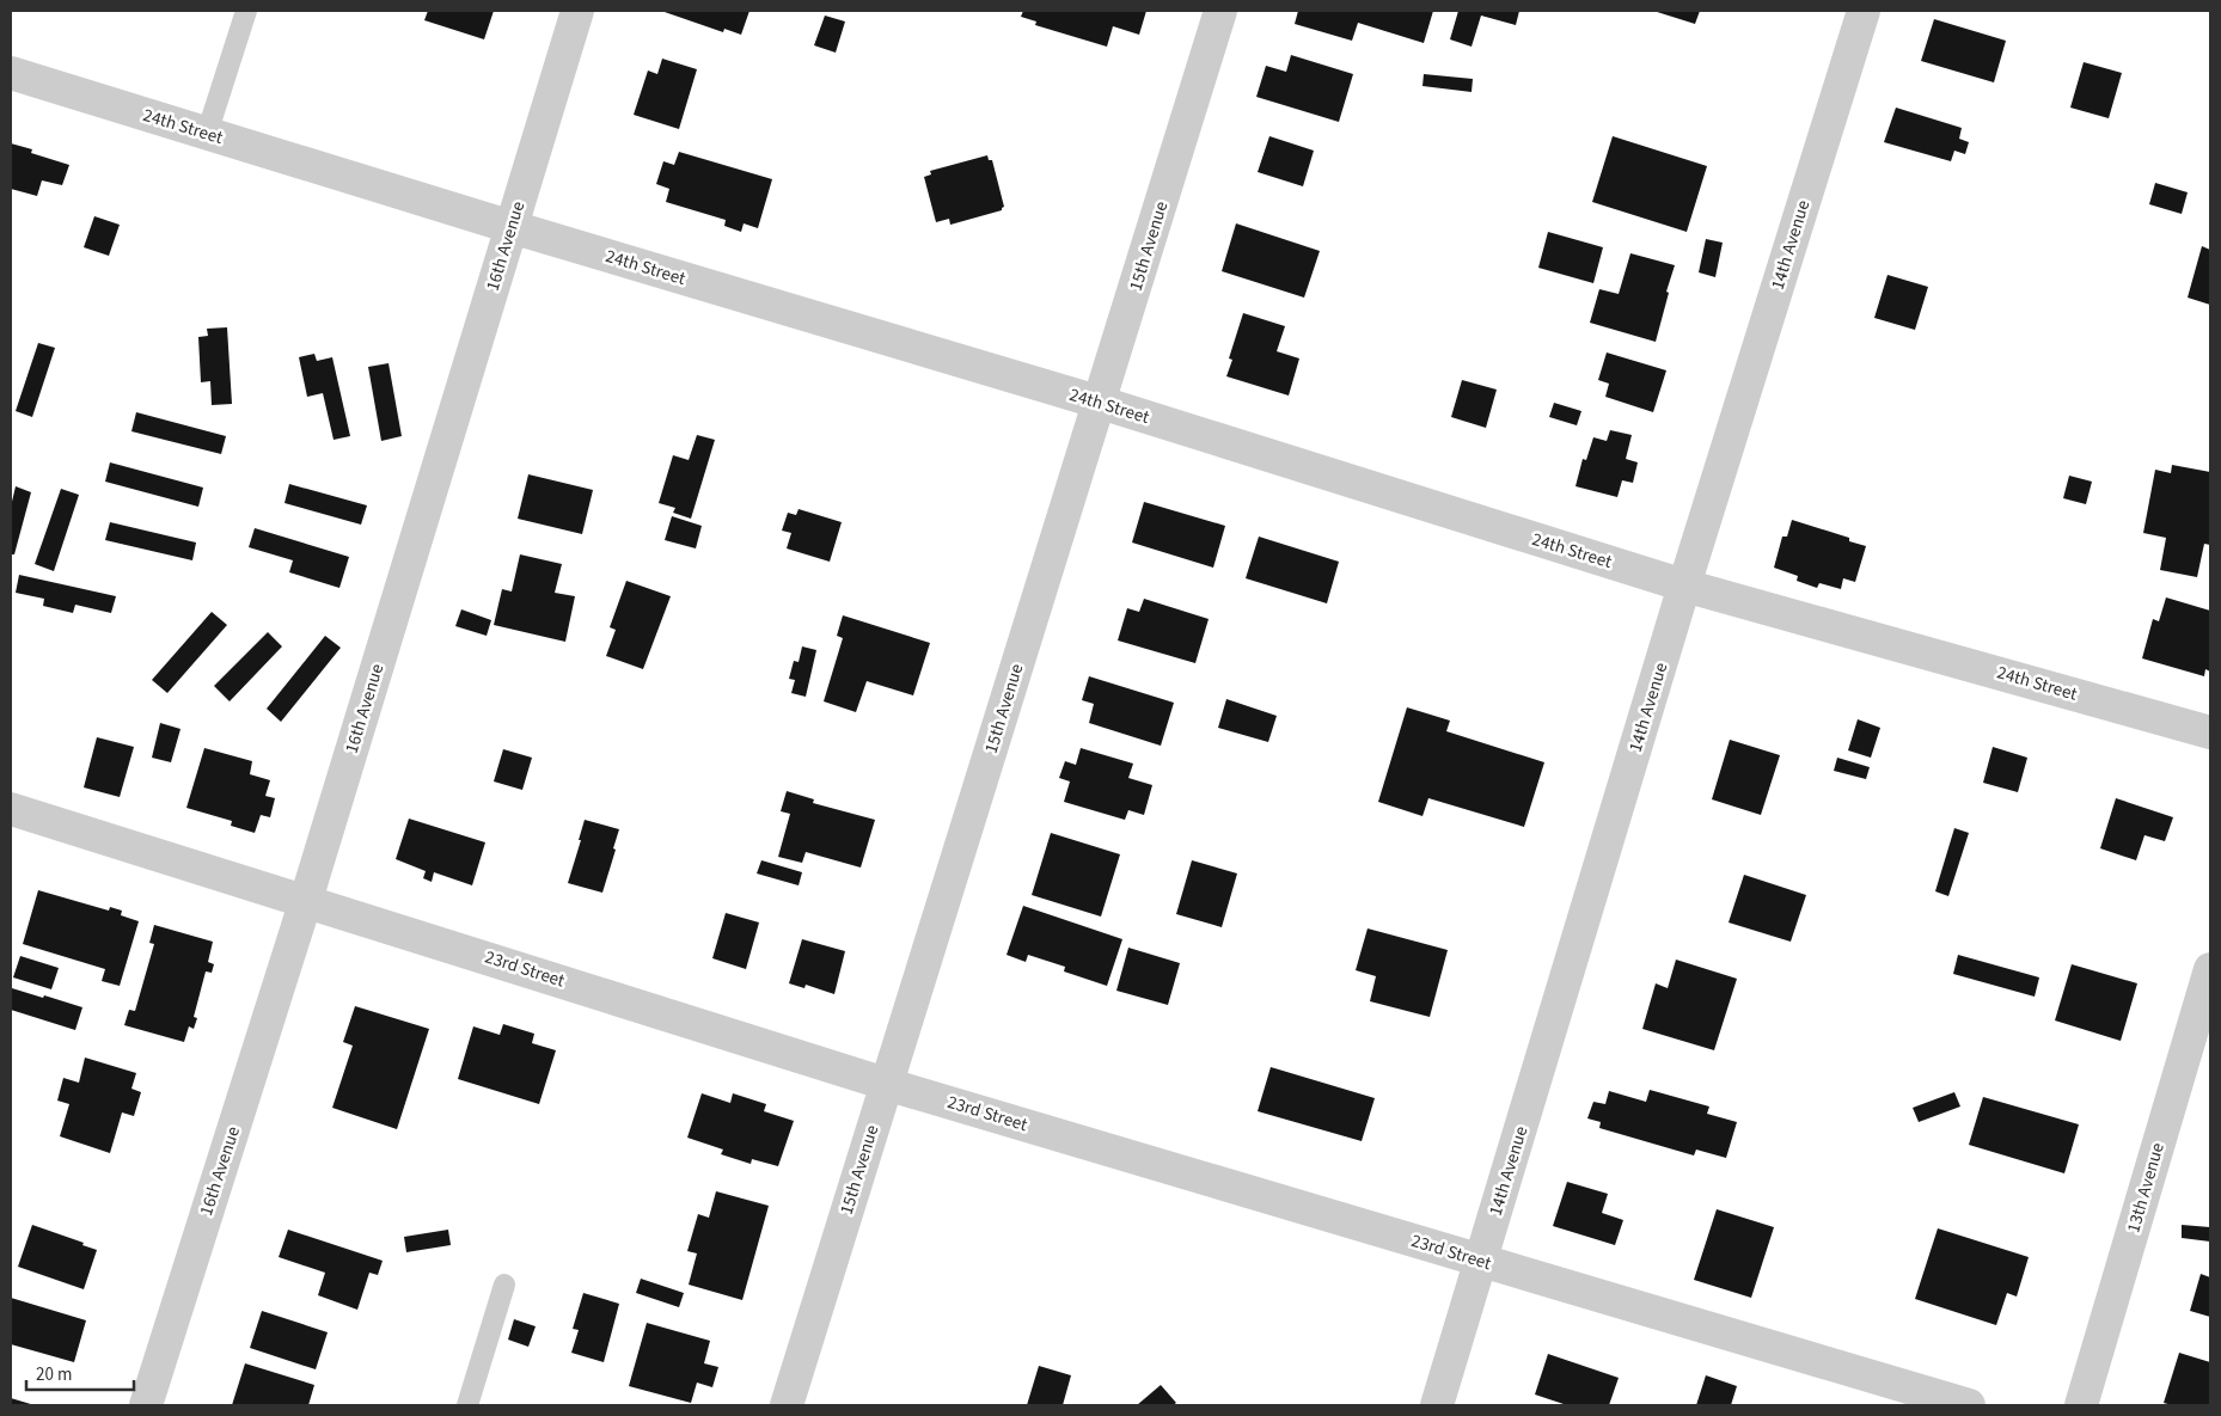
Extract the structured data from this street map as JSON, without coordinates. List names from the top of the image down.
{
  "streets": {
    "street": [
      "24th Street",
      "14th Avenue",
      "16th Avenue",
      "15th Avenue",
      "23rd Street",
      "13th Avenue"
    ]
  },
  "crossings": [
    ["24th Street", "14th Avenue"],
    ["24th Street", "16th Avenue"],
    ["24th Street", "15th Avenue"],
    ["14th Avenue", "23rd Street"],
    ["16th Avenue", "23rd Street"],
    ["15th Avenue", "23rd Street"]
  ],
  "scale_bar": "20 m"
}
